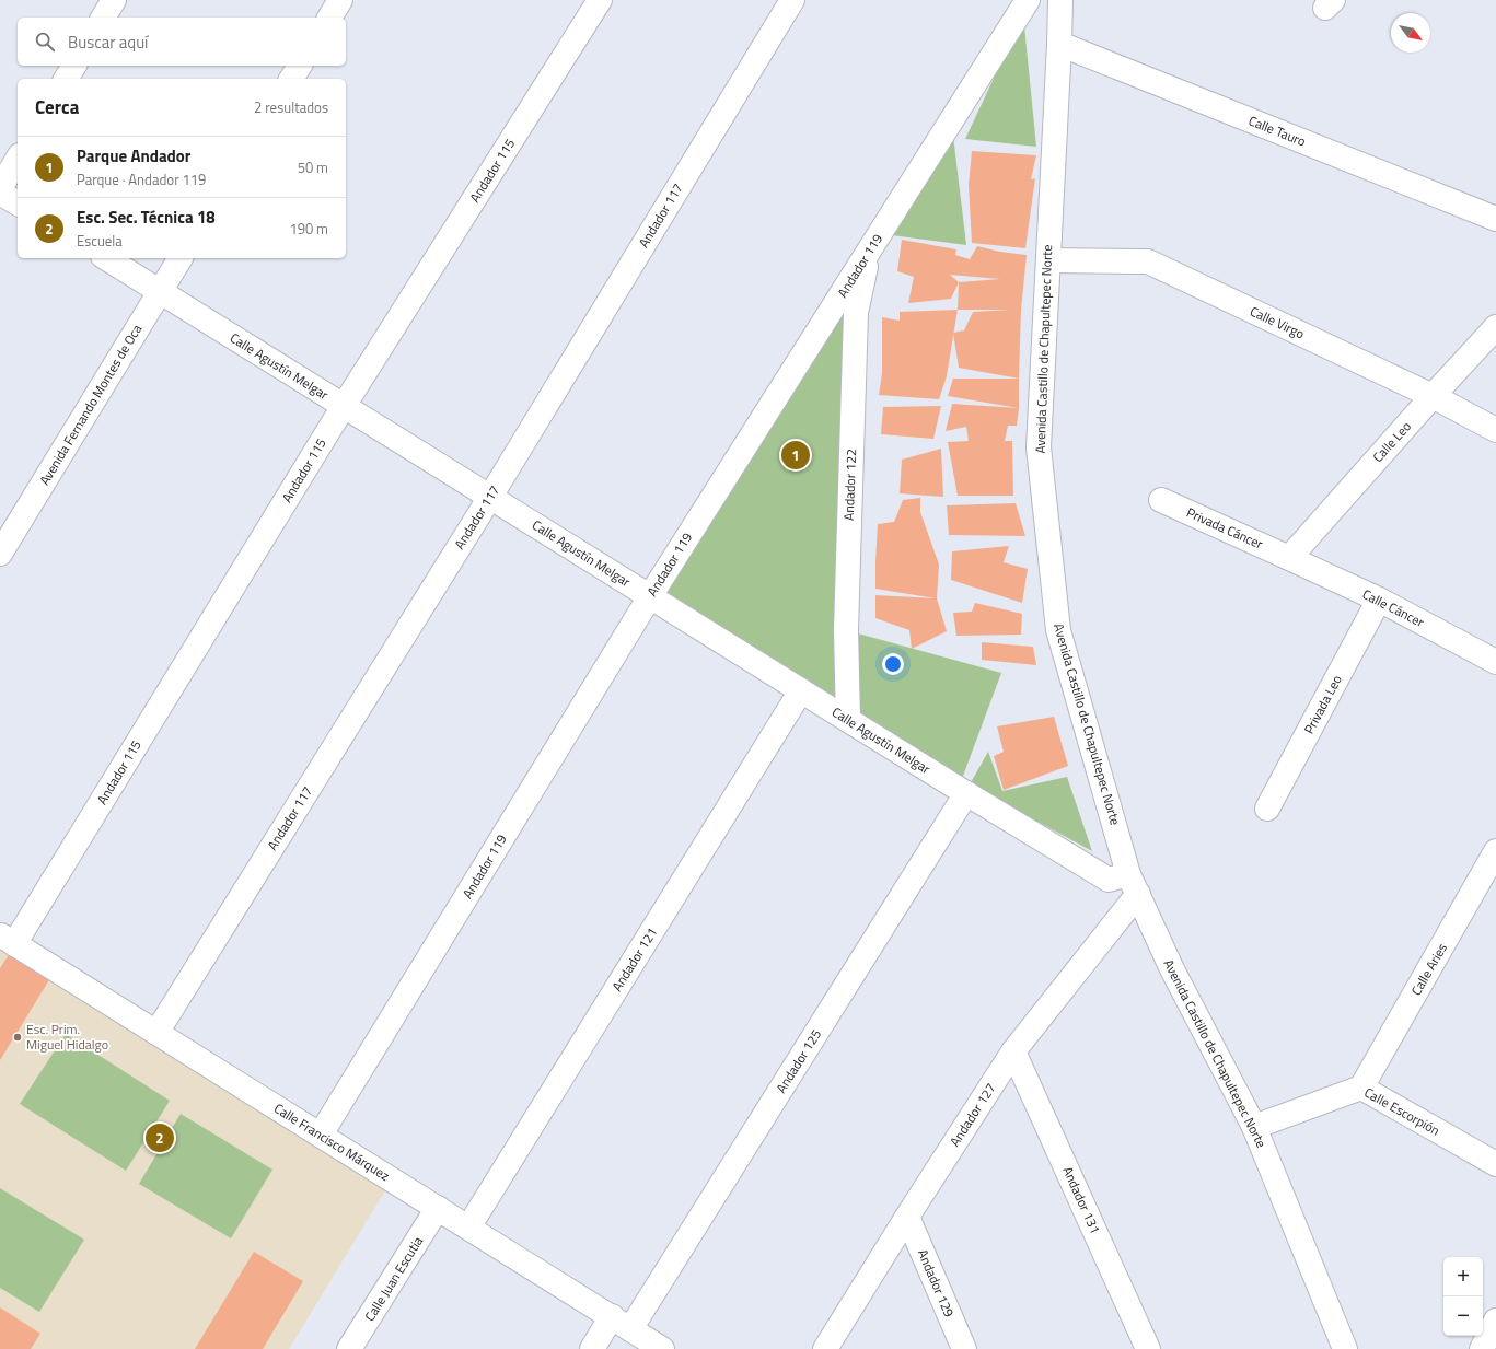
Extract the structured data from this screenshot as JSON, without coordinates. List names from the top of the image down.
{
  "streets": {
    "street": [
      "Calle Tauro",
      "Andador 115",
      "Andador 117",
      "Andador 119",
      "Calle Virgo",
      "Avenida Castillo de Chapultepec Norte",
      "Calle Agustín Melgar",
      "Avenida Fernando Montes de Oca",
      "Calle Leo",
      "Andador 122",
      "Privada Cáncer",
      "Calle Cáncer",
      "Privada Leo",
      "Andador 121",
      "Calle Aries",
      "Andador 125",
      "Calle Escorpión",
      "Andador 127",
      "Calle Francisco Márquez",
      "Andador 131",
      "Calle Juan Escutia",
      "Andador 129"
    ]
  },
  "crossings": [
    ["Calle Tauro", "Avenida Castillo de Chapultepec Norte"],
    ["Andador 115", "Calle Agustín Melgar"],
    ["Andador 115", "Calle Francisco Márquez"],
    ["Andador 117", "Calle Agustín Melgar"],
    ["Andador 117", "Calle Francisco Márquez"],
    ["Andador 119", "Calle Agustín Melgar"],
    ["Andador 119", "Andador 122"],
    ["Andador 119", "Calle Francisco Márquez"],
    ["Calle Virgo", "Avenida Castillo de Chapultepec Norte"],
    ["Calle Virgo", "Calle Leo"],
    ["Avenida Castillo de Chapultepec Norte", "Calle Agustín Melgar"],
    ["Avenida Castillo de Chapultepec Norte", "Calle Escorpión"],
    ["Avenida Castillo de Chapultepec Norte", "Andador 127"],
    ["Calle Agustín Melgar", "Avenida Fernando Montes de Oca"],
    ["Calle Agustín Melgar", "Andador 122"],
    ["Calle Agustín Melgar", "Andador 121"],
    ["Calle Agustín Melgar", "Andador 125"],
    ["Calle Agustín Melgar", "Andador 127"],
    ["Calle Leo", "Privada Cáncer"],
    ["Calle Leo", "Calle Cáncer"],
    ["Privada Cáncer", "Calle Cáncer"],
    ["Calle Cáncer", "Privada Leo"],
    ["Andador 121", "Calle Francisco Márquez"],
    ["Calle Aries", "Calle Escorpión"],
    ["Andador 125", "Calle Francisco Márquez"],
    ["Andador 127", "Andador 131"],
    ["Andador 127", "Andador 129"],
    ["Calle Francisco Márquez", "Calle Juan Escutia"]
  ],
  "places": ["Esc. Prim. Miguel Hidalgo"],
  "north": "bottom right",
  "page": {
    "search": "Buscar aquí",
    "heading": ["Cerca", "2 resultados"],
    "list": [
      {
        "mark": "1",
        "name": "Parque Andador",
        "note": "Parque · Andador 119",
        "value": "50 m"
      },
      {
        "mark": "2",
        "name": "Esc. Sec. Técnica 18",
        "note": "Escuela",
        "value": "190 m"
      }
    ],
    "pins": ["1", "2"],
    "map_buttons": ["+", "−"]
  }
}
